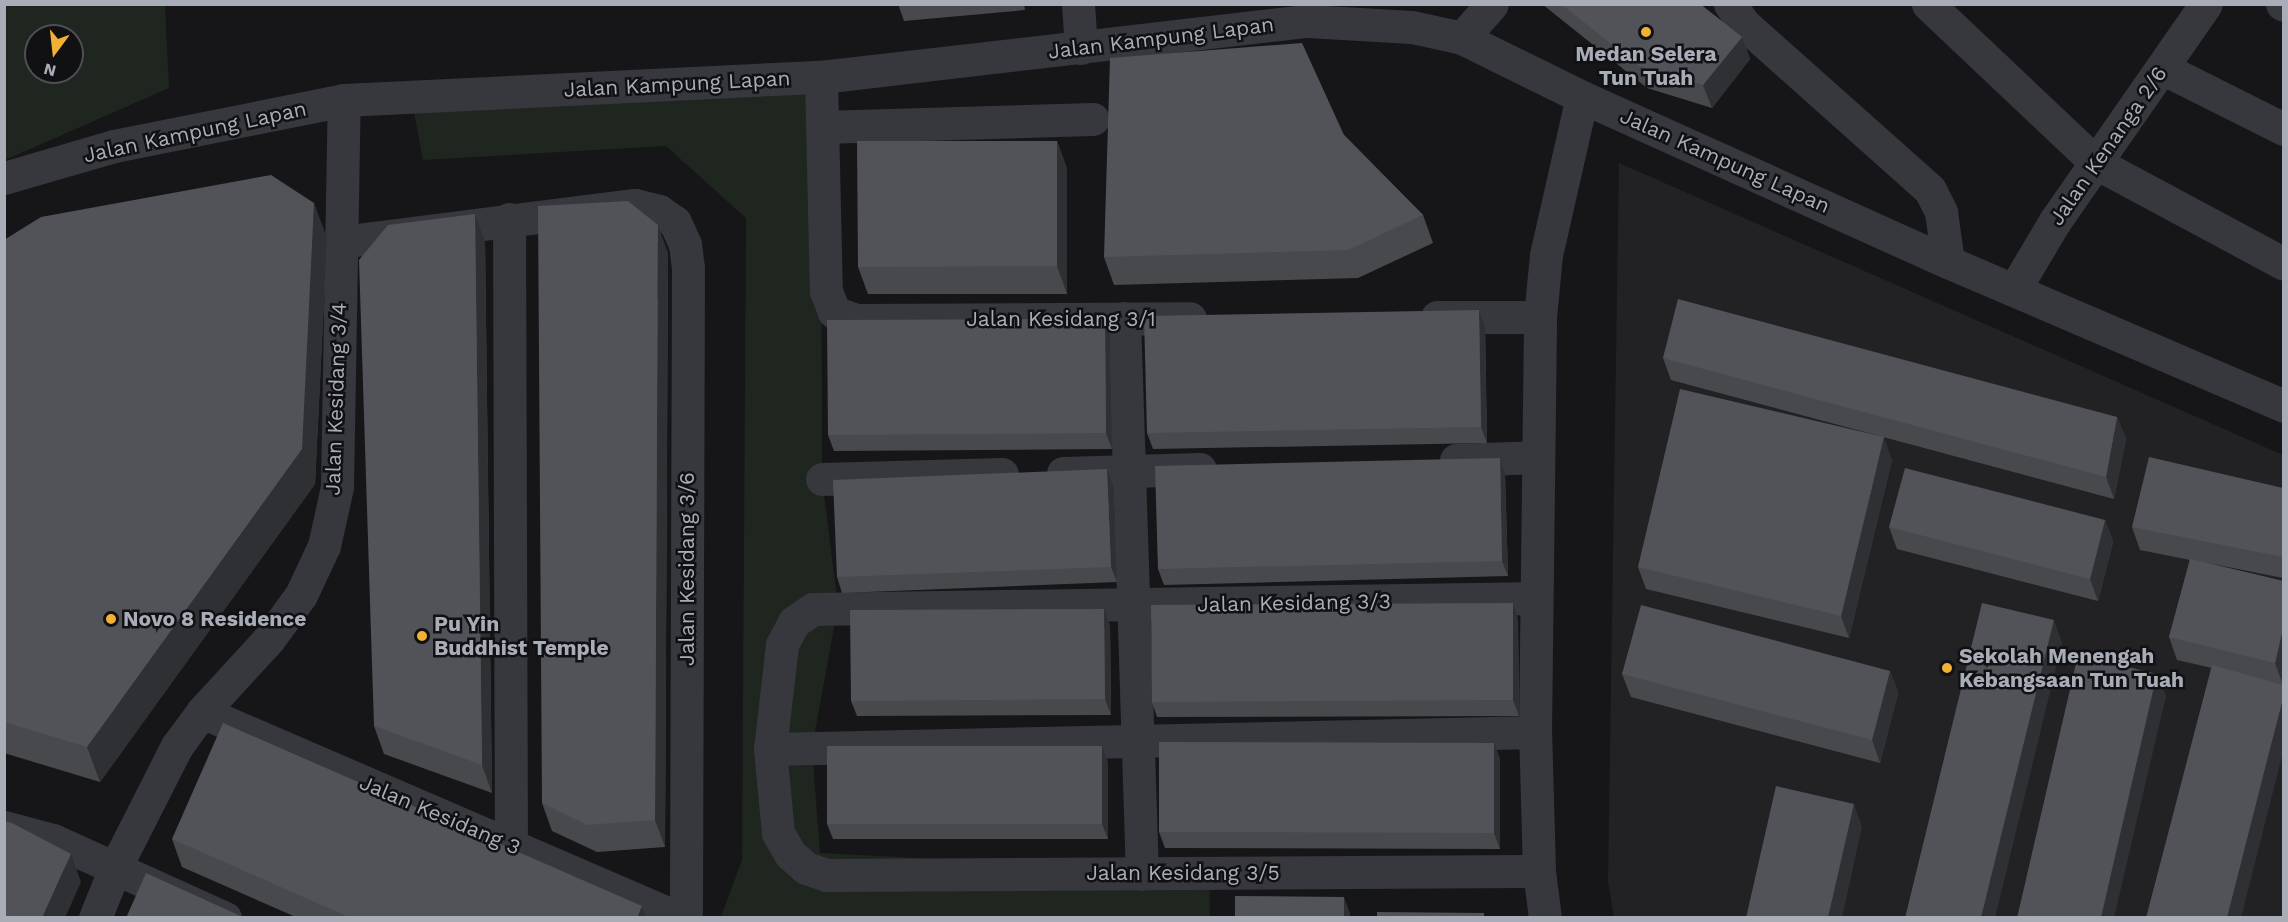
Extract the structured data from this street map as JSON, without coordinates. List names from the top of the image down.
{
  "streets": {
    "street": [
      "Jalan Kampung Lapan",
      "Jalan Kenanga 2/6",
      "Jalan Kesidang 3/1",
      "Jalan Kesidang 3/4",
      "Jalan Kesidang 3/6",
      "Jalan Kesidang 3/3",
      "Jalan Kesidang 3",
      "Jalan Kesidang 3/5"
    ]
  },
  "crossings": [
    ["Jalan Kampung Lapan", "Jalan Kenanga 2/6"],
    ["Jalan Kampung Lapan", "Jalan Kesidang 3/4"],
    ["Jalan Kesidang 3/4", "Jalan Kesidang 3"],
    ["Jalan Kesidang 3/3", "Jalan Kesidang 3/5"]
  ],
  "places": [
    "Medan Selera Tun Tuah",
    "Novo 8 Residence",
    "Pu Yin Buddhist Temple",
    "Sekolah Menengah Kebangsaan Tun Tuah"
  ],
  "north": "bottom"
}
